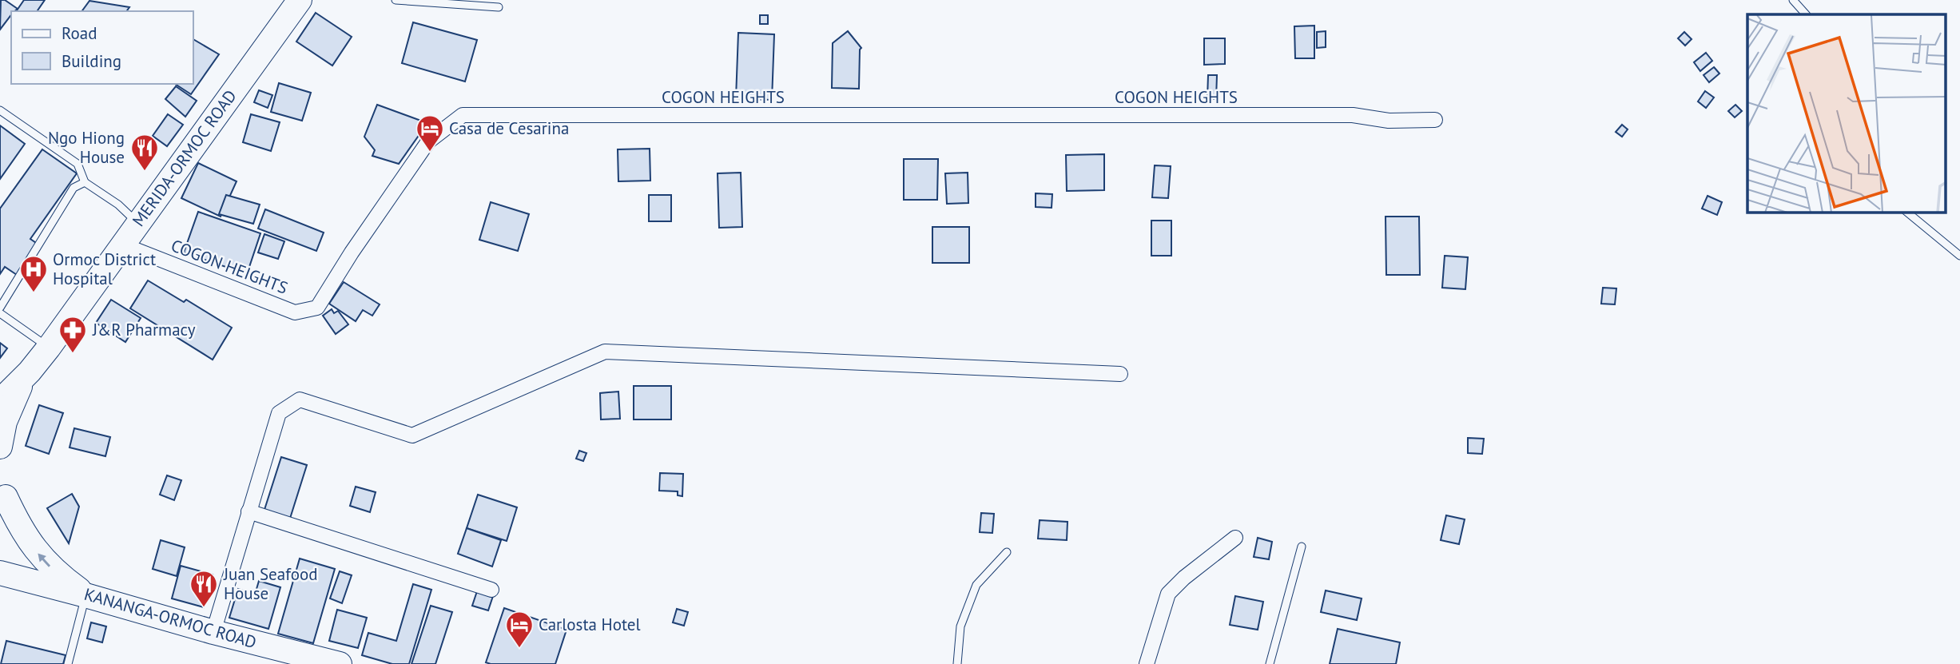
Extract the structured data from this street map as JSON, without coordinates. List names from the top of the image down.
{
  "streets": {
    "highway": ["MERIDA-ORMOC ROAD", "KANANGA-ORMOC ROAD"],
    "street": ["COGON HEIGHTS"]
  },
  "crossings": [
    ["COGON HEIGHTS", "MERIDA-ORMOC ROAD"]
  ],
  "places": {
    "hotel": ["Casa de Cesarina", "Carlosta Hotel"],
    "restaurant": ["Ngo Hiong House", "Juan Seafood House"],
    "hospital": ["Ormoc District Hospital"],
    "pharmacy": ["J&R Pharmacy"]
  },
  "legend": ["Road", "Building"]
}
